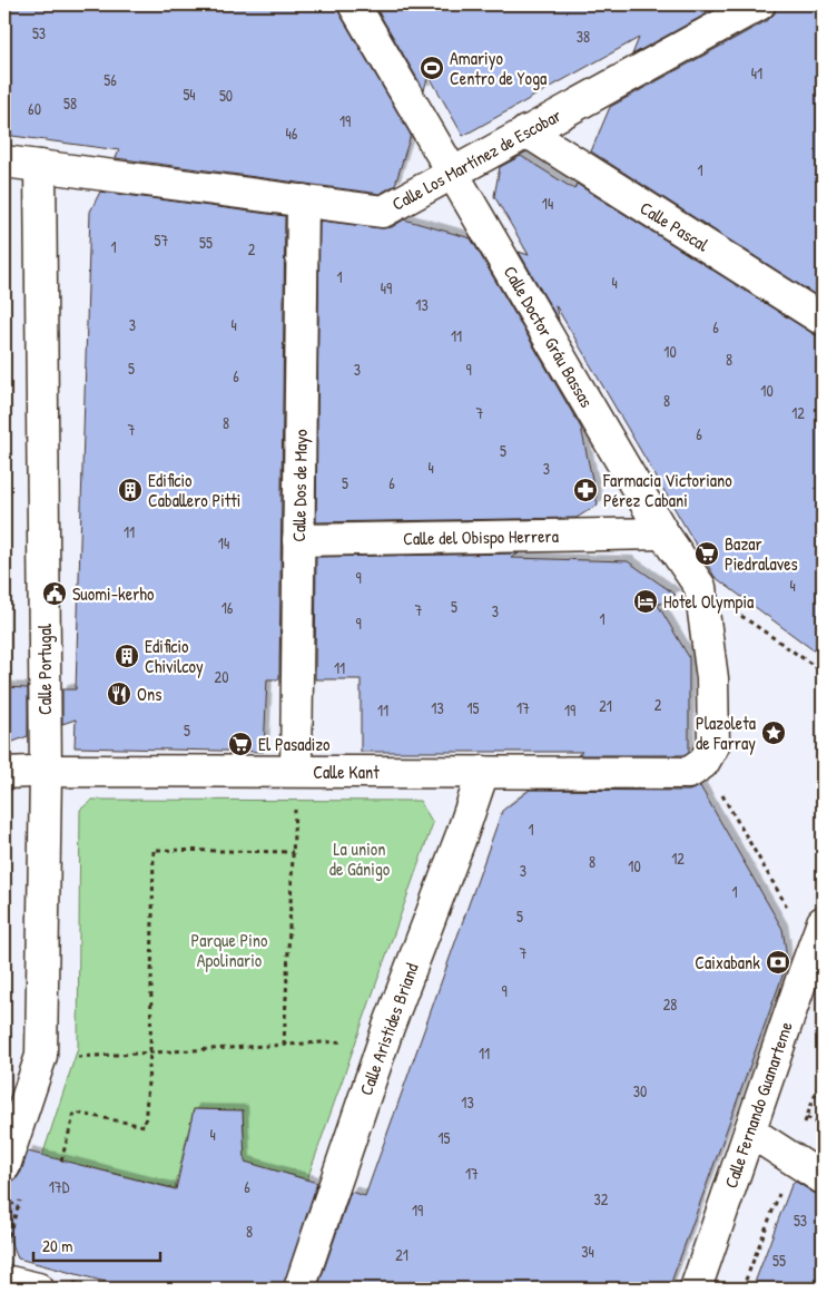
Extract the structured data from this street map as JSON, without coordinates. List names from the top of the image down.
{
  "streets": {
    "street": [
      "Calle Los Martínez de Escobar",
      "Calle Pascal",
      "Calle Doctor Gráu Bassas",
      "Calle Dos de Mayo",
      "Calle del Obispo Herrera",
      "Calle Portugal",
      "Calle Kant",
      "Calle Aristides Briand",
      "Calle Fernando Guanarteme"
    ]
  },
  "crossings": [
    ["Calle Los Martínez de Escobar", "Calle Pascal"],
    ["Calle Los Martínez de Escobar", "Calle Doctor Gráu Bassas"],
    ["Calle Los Martínez de Escobar", "Calle Dos de Mayo"],
    ["Calle Los Martínez de Escobar", "Calle Portugal"],
    ["Calle Doctor Gráu Bassas", "Calle del Obispo Herrera"],
    ["Calle Doctor Gráu Bassas", "Calle Kant"],
    ["Calle Dos de Mayo", "Calle del Obispo Herrera"],
    ["Calle Dos de Mayo", "Calle Kant"],
    ["Calle Portugal", "Calle Kant"],
    ["Calle Kant", "Calle Aristides Briand"]
  ],
  "parks": ["La union de Gánigo", "Parque Pino Apolinario"],
  "places": {
    "sports": ["Amariyo Centro de Yoga"],
    "building": ["Edificio Caballero Pitti", "Edificio Chivilcoy"],
    "pharmacy": ["Farmacia Victoriano Pérez Cabani"],
    "supermarket": ["Bazar Piedralaves", "El Pasadizo"],
    "public building": ["Suomi-kerho"],
    "hotel": ["Hotel Olympia"],
    "restaurant": ["Ons"],
    "place": ["Plazoleta de Farray"],
    "bank": ["Caixabank"]
  },
  "house_numbers": [
    "53",
    "38",
    "41",
    "56",
    "54",
    "50",
    "58",
    "60",
    "19",
    "46",
    "1",
    "14",
    "57",
    "55",
    "1",
    "2",
    "1",
    "4",
    "49",
    "13",
    "3",
    "4",
    "6",
    "11",
    "10",
    "8",
    "5",
    "3",
    "9",
    "6",
    "10",
    "8",
    "7",
    "12",
    "8",
    "7",
    "6",
    "5",
    "4",
    "3",
    "5",
    "6",
    "11",
    "14",
    "9",
    "4",
    "5",
    "16",
    "7",
    "3",
    "1",
    "9",
    "11",
    "20",
    "2",
    "21",
    "13",
    "15",
    "17",
    "11",
    "19",
    "5",
    "1",
    "12",
    "8",
    "10",
    "3",
    "1",
    "5",
    "7",
    "9",
    "28",
    "11",
    "30",
    "13",
    "4",
    "15",
    "17",
    "17D",
    "6",
    "32",
    "19",
    "53",
    "8",
    "34",
    "21",
    "55"
  ],
  "scale_bar": "20 m"
}
